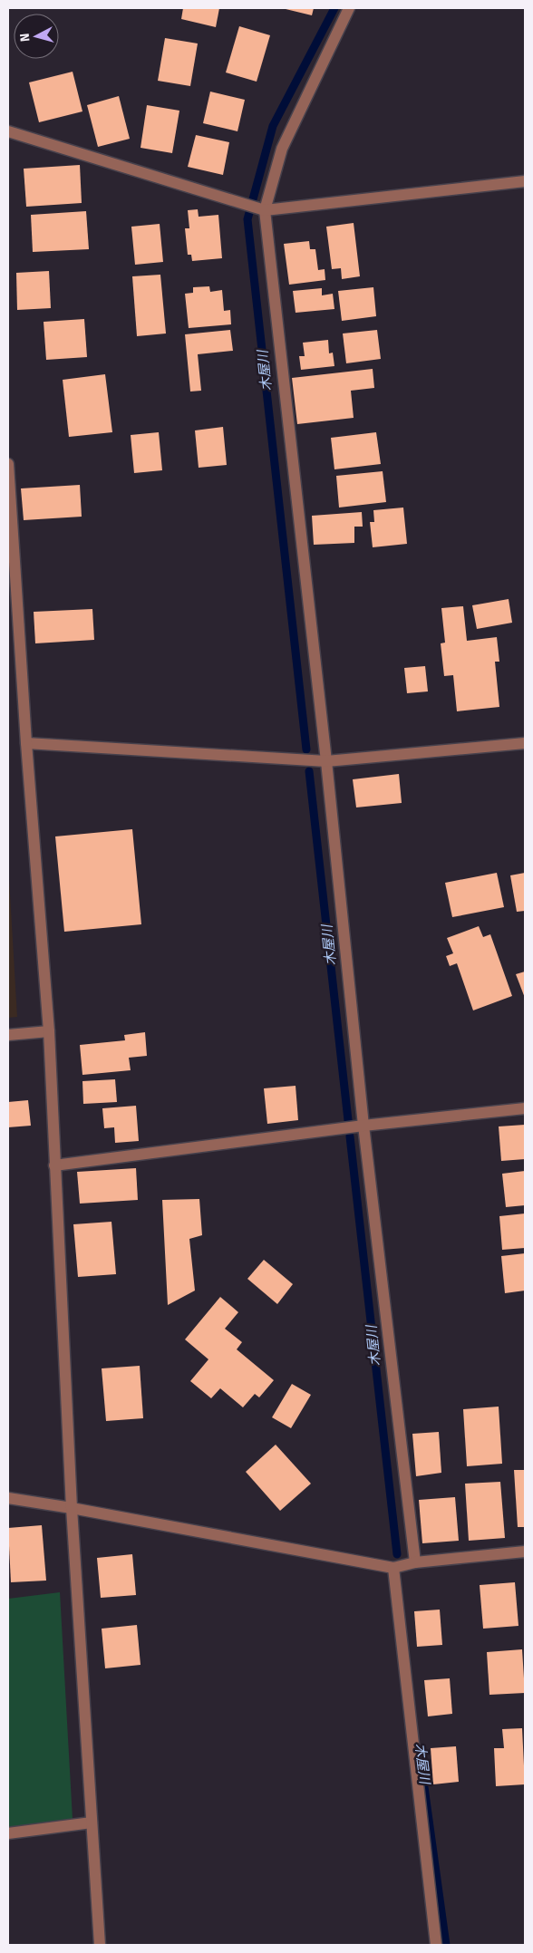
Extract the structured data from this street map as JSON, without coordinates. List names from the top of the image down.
{
  "water": ["木屋川"],
  "north": "left"
}
